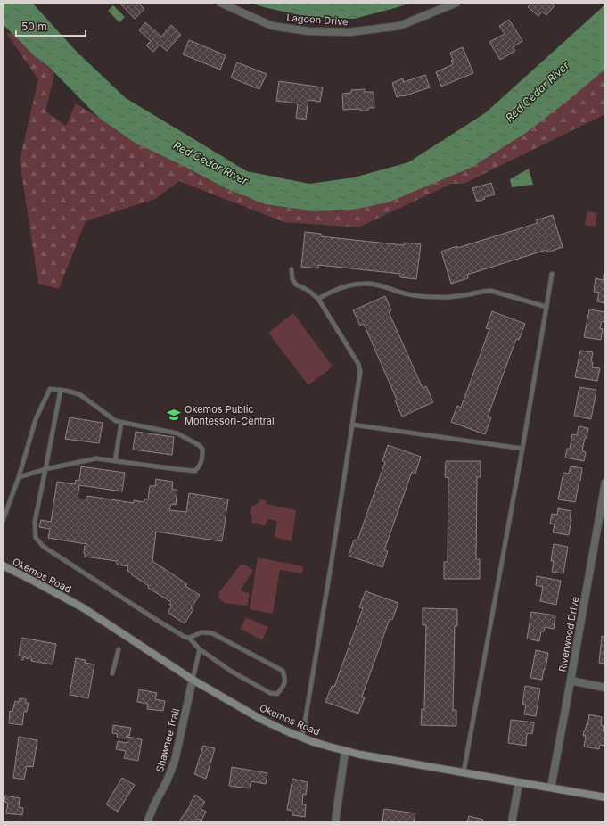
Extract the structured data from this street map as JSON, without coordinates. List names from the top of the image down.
{
  "streets": {
    "main road": ["Okemos Road"],
    "street": ["Lagoon Drive", "Riverwood Drive", "Shawnee Trail"]
  },
  "crossings": [
    ["Okemos Road", "Riverwood Drive"],
    ["Okemos Road", "Shawnee Trail"]
  ],
  "water": ["Red Cedar River"],
  "places": {
    "school or university": ["Okemos Public Montessori-Central"]
  },
  "scale_bar": "50 m"
}
